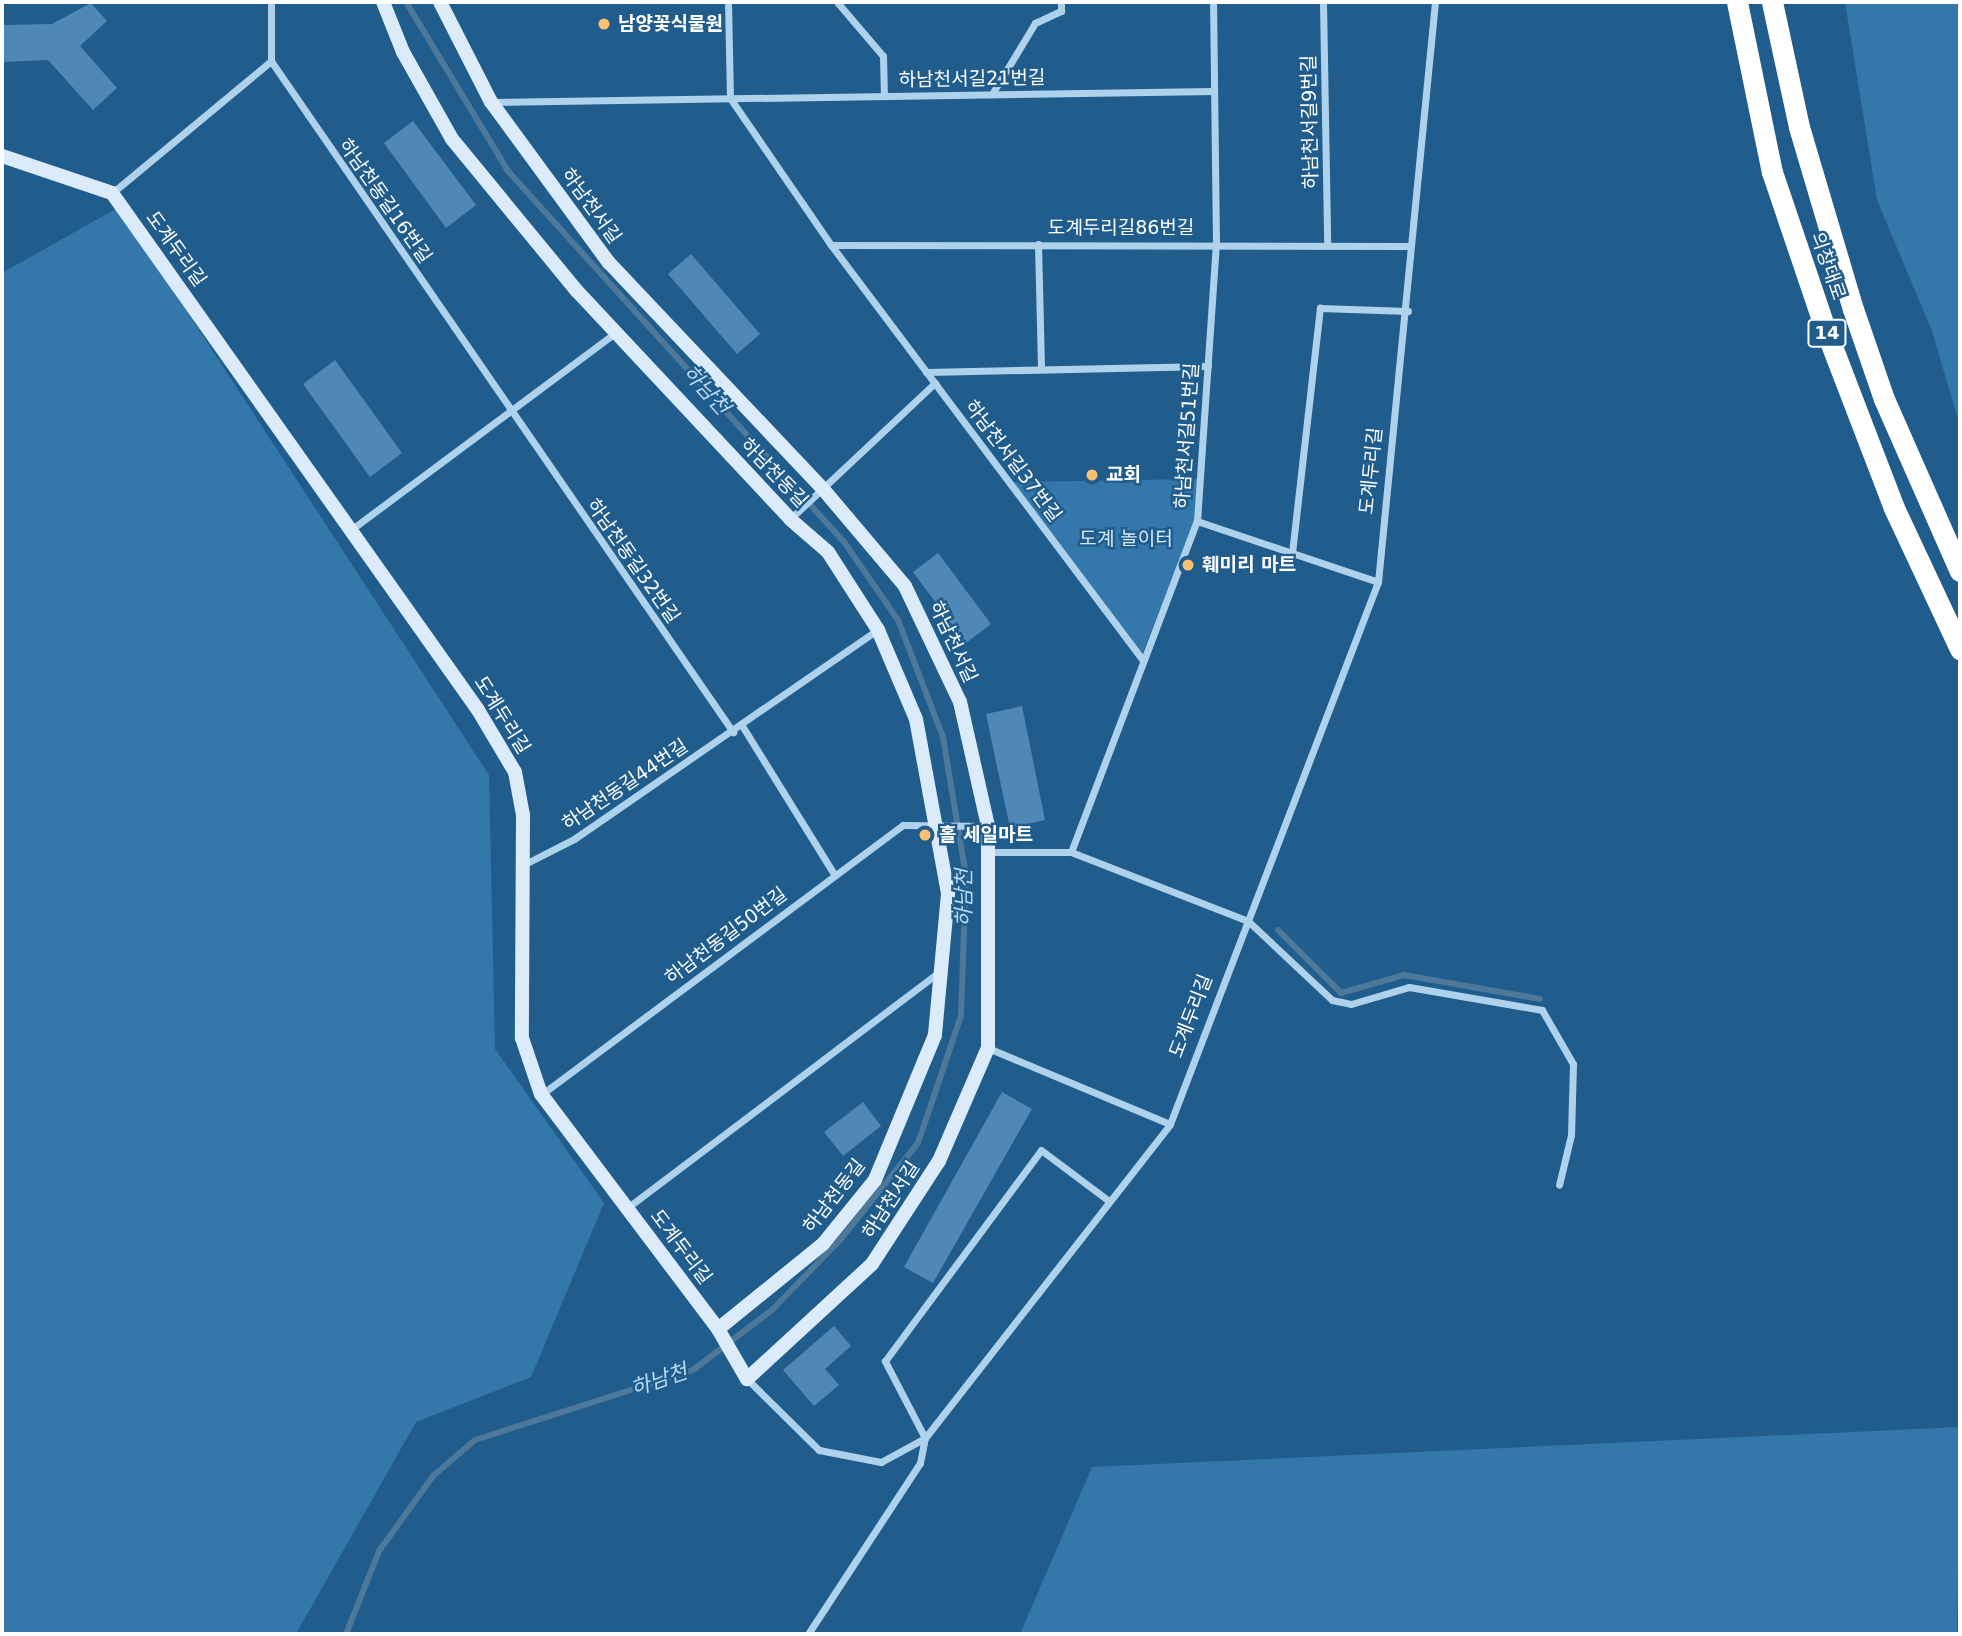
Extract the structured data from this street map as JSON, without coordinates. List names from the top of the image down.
{
  "streets": {
    "highway": ["의창대로", "14"],
    "street": [
      "하남천서길21번길",
      "하남천서길9번길",
      "하남천동길16번길",
      "하남천서길",
      "도계두리길86번길",
      "도계두리길",
      "하남천서길51번길",
      "하남천서길37번길",
      "하남천동길",
      "하남천동길32번길",
      "하남천동길44번길",
      "하남천동길50번길"
    ]
  },
  "crossings": [
    ["하남천서길21번길", "하남천서길"],
    ["하남천서길21번길", "하남천서길51번길"],
    ["하남천서길9번길", "도계두리길86번길"],
    ["하남천동길16번길", "하남천동길32번길"],
    ["하남천서길", "도계두리길"],
    ["하남천서길", "하남천동길50번길"],
    ["도계두리길86번길", "도계두리길"],
    ["도계두리길86번길", "하남천서길51번길"],
    ["도계두리길", "하남천동길"],
    ["도계두리길", "하남천동길44번길"],
    ["도계두리길", "하남천동길50번길"],
    ["하남천서길51번길", "하남천서길37번길"],
    ["하남천동길", "하남천동길44번길"],
    ["하남천동길", "하남천동길50번길"],
    ["하남천동길32번길", "하남천동길44번길"]
  ],
  "water": ["하남천"],
  "parks": ["도계 놀이터"],
  "places": [
    "남양꽃식물원",
    "교회",
    "훼미리 마트",
    "홀 세일마트"
  ]
}
